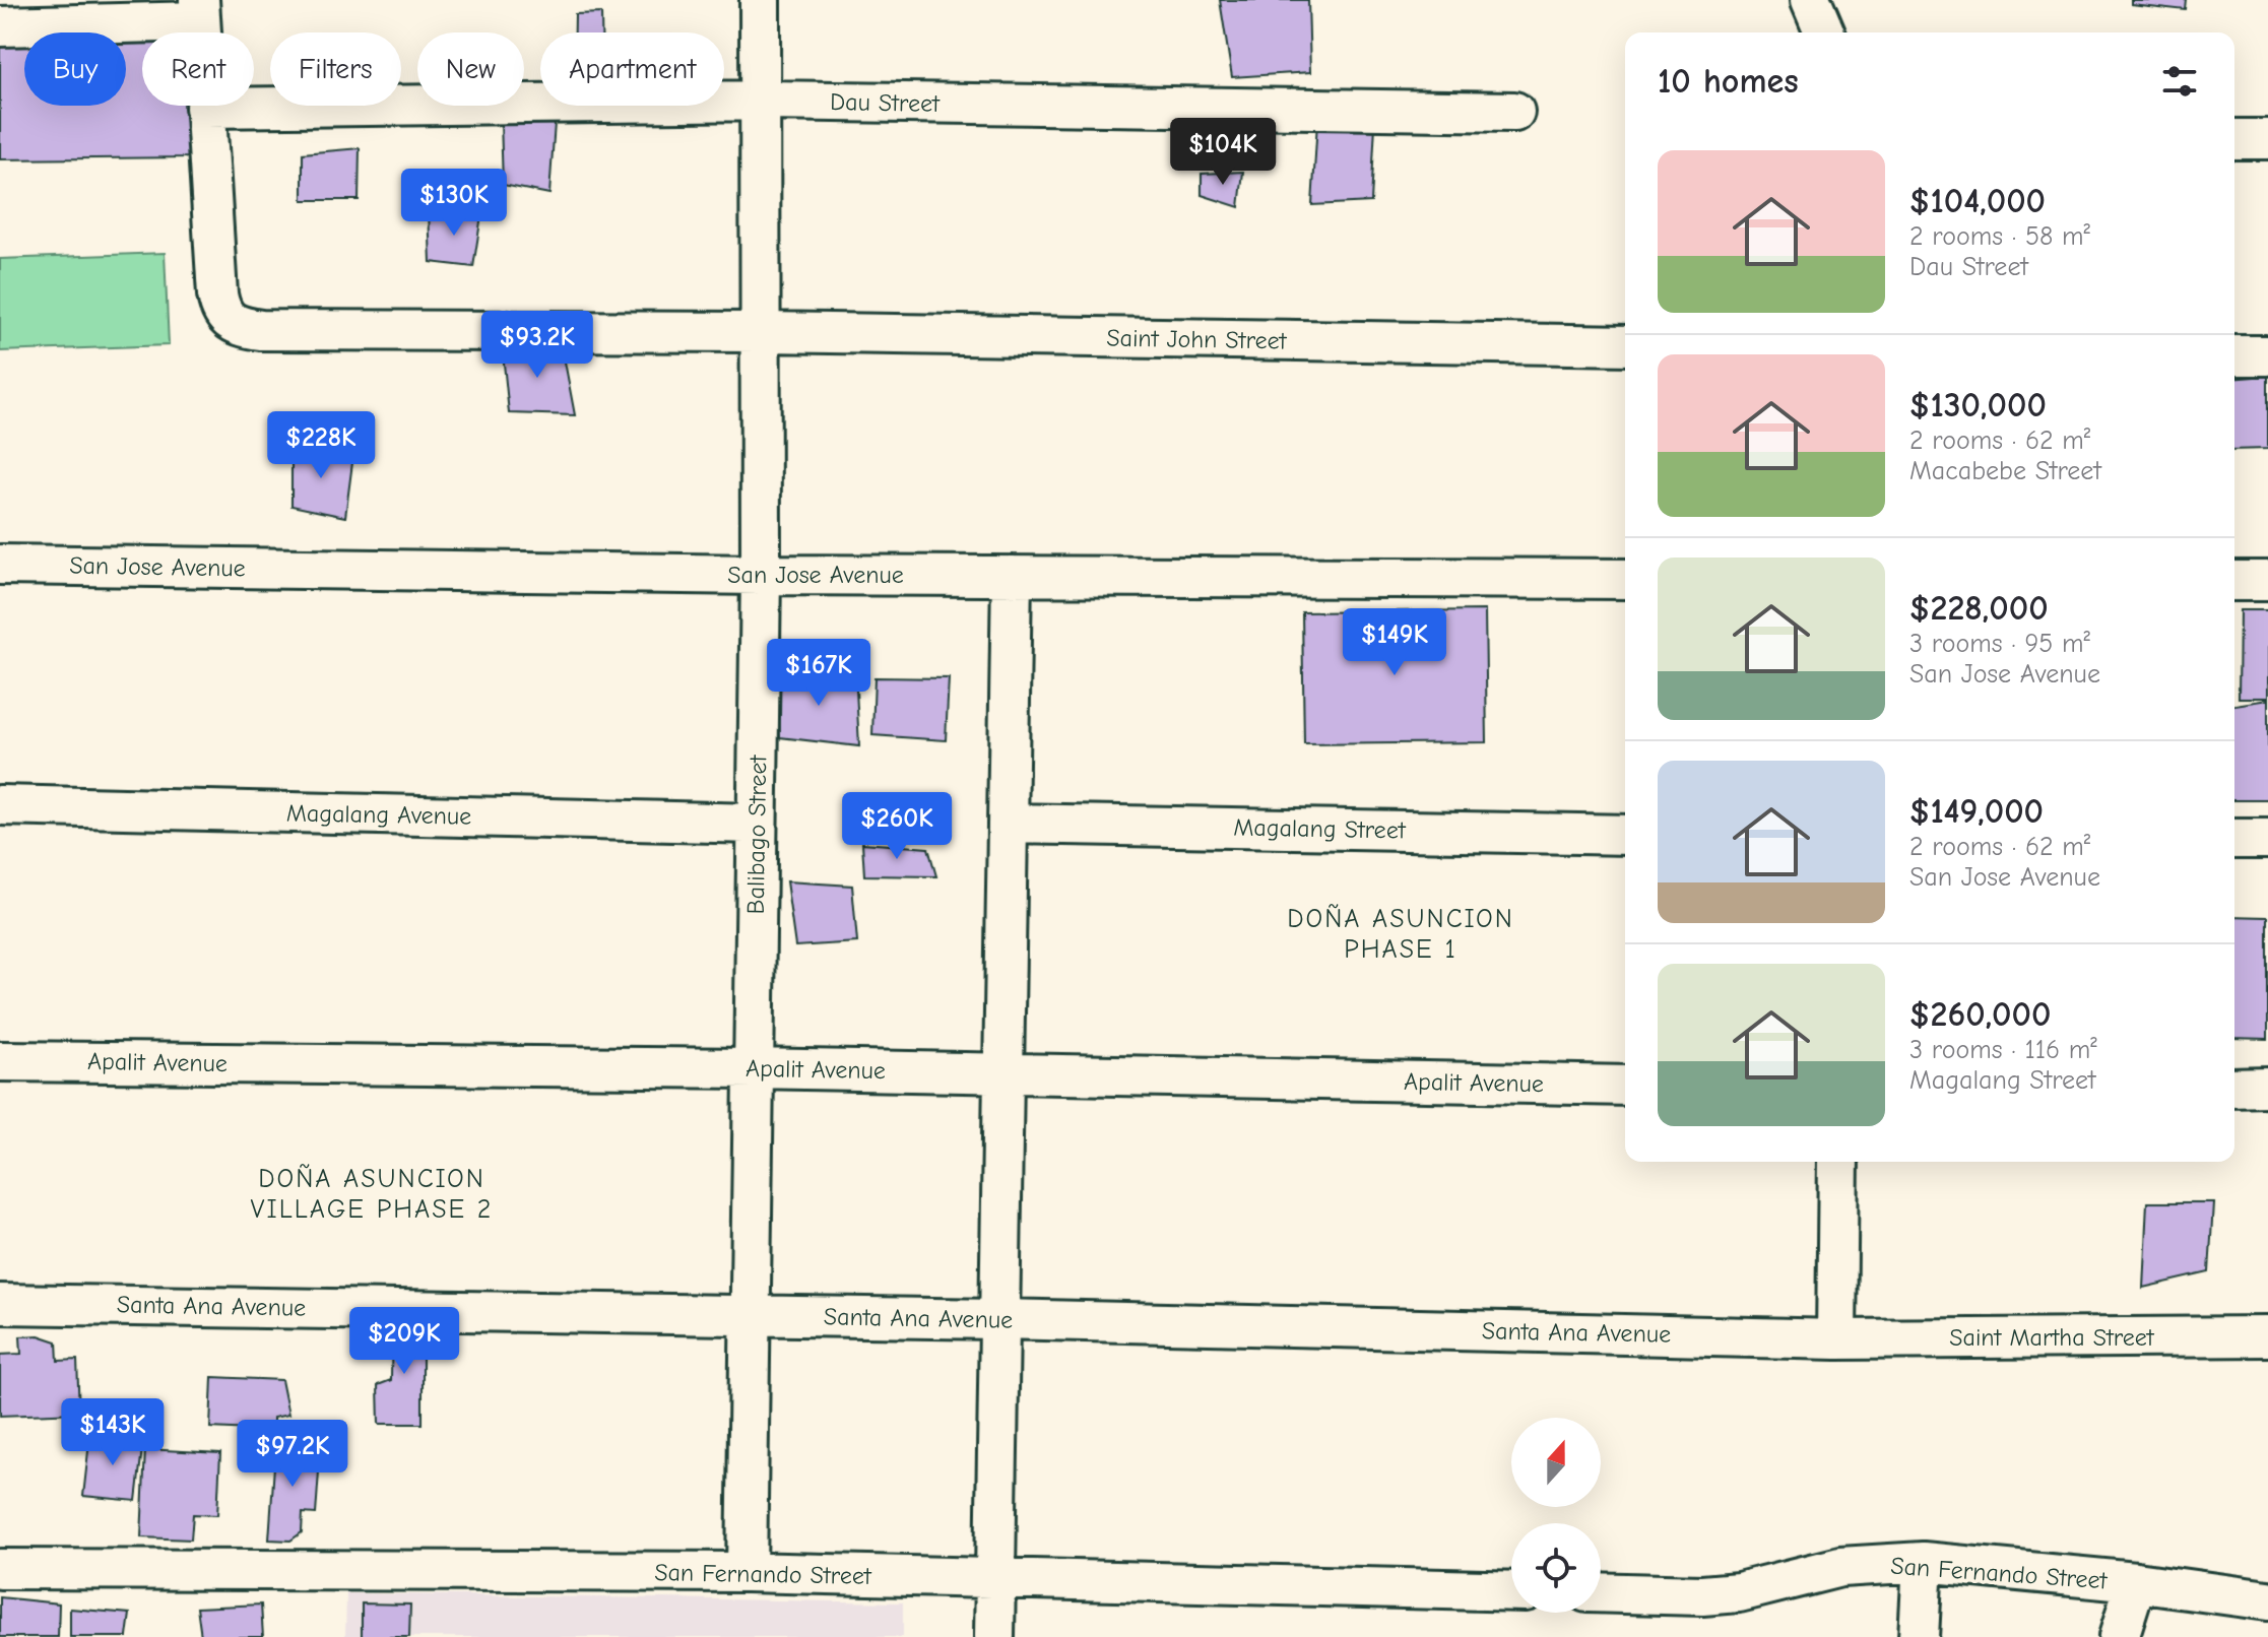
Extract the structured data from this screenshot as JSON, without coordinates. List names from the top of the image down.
{
  "streets": {
    "street": [
      "Dau Street",
      "Saint John Street",
      "San Jose Avenue",
      "Magalang Avenue",
      "Magalang Street",
      "Balibago Street",
      "Apalit Avenue",
      "Santa Ana Avenue",
      "Saint Martha Street",
      "San Fernando Street"
    ]
  },
  "crossings": [
    ["Dau Street", "Saint John Street"],
    ["Dau Street", "Balibago Street"],
    ["Saint John Street", "Balibago Street"],
    ["San Jose Avenue", "Balibago Street"],
    ["Magalang Avenue", "Balibago Street"],
    ["Balibago Street", "Apalit Avenue"],
    ["Balibago Street", "Santa Ana Avenue"],
    ["Balibago Street", "San Fernando Street"],
    ["Santa Ana Avenue", "Saint Martha Street"]
  ],
  "districts": ["DOÑA ASUNCION PHASE 1", "DOÑA ASUNCION VILLAGE PHASE 2"],
  "north": "top",
  "page": {
    "chip": [
      "Buy",
      "Rent",
      "Filters",
      "New",
      "Apartment"
    ],
    "heading": "10 homes",
    "price": [
      "$104K",
      "$130K",
      "$93.2K",
      "$228K",
      "$149K",
      "$167K",
      "$260K",
      "$209K",
      "$143K",
      "$97.2K"
    ],
    "list": [
      {
        "name": "$104,000",
        "note": "2 rooms · 58 m² · Dau Street"
      },
      {
        "name": "$130,000",
        "note": "2 rooms · 62 m² · Macabebe Street"
      },
      {
        "name": "$228,000",
        "note": "3 rooms · 95 m² · San Jose Avenue"
      },
      {
        "name": "$149,000",
        "note": "2 rooms · 62 m² · San Jose Avenue"
      },
      {
        "name": "$260,000",
        "note": "3 rooms · 116 m² · Magalang Street"
      }
    ]
  }
}
